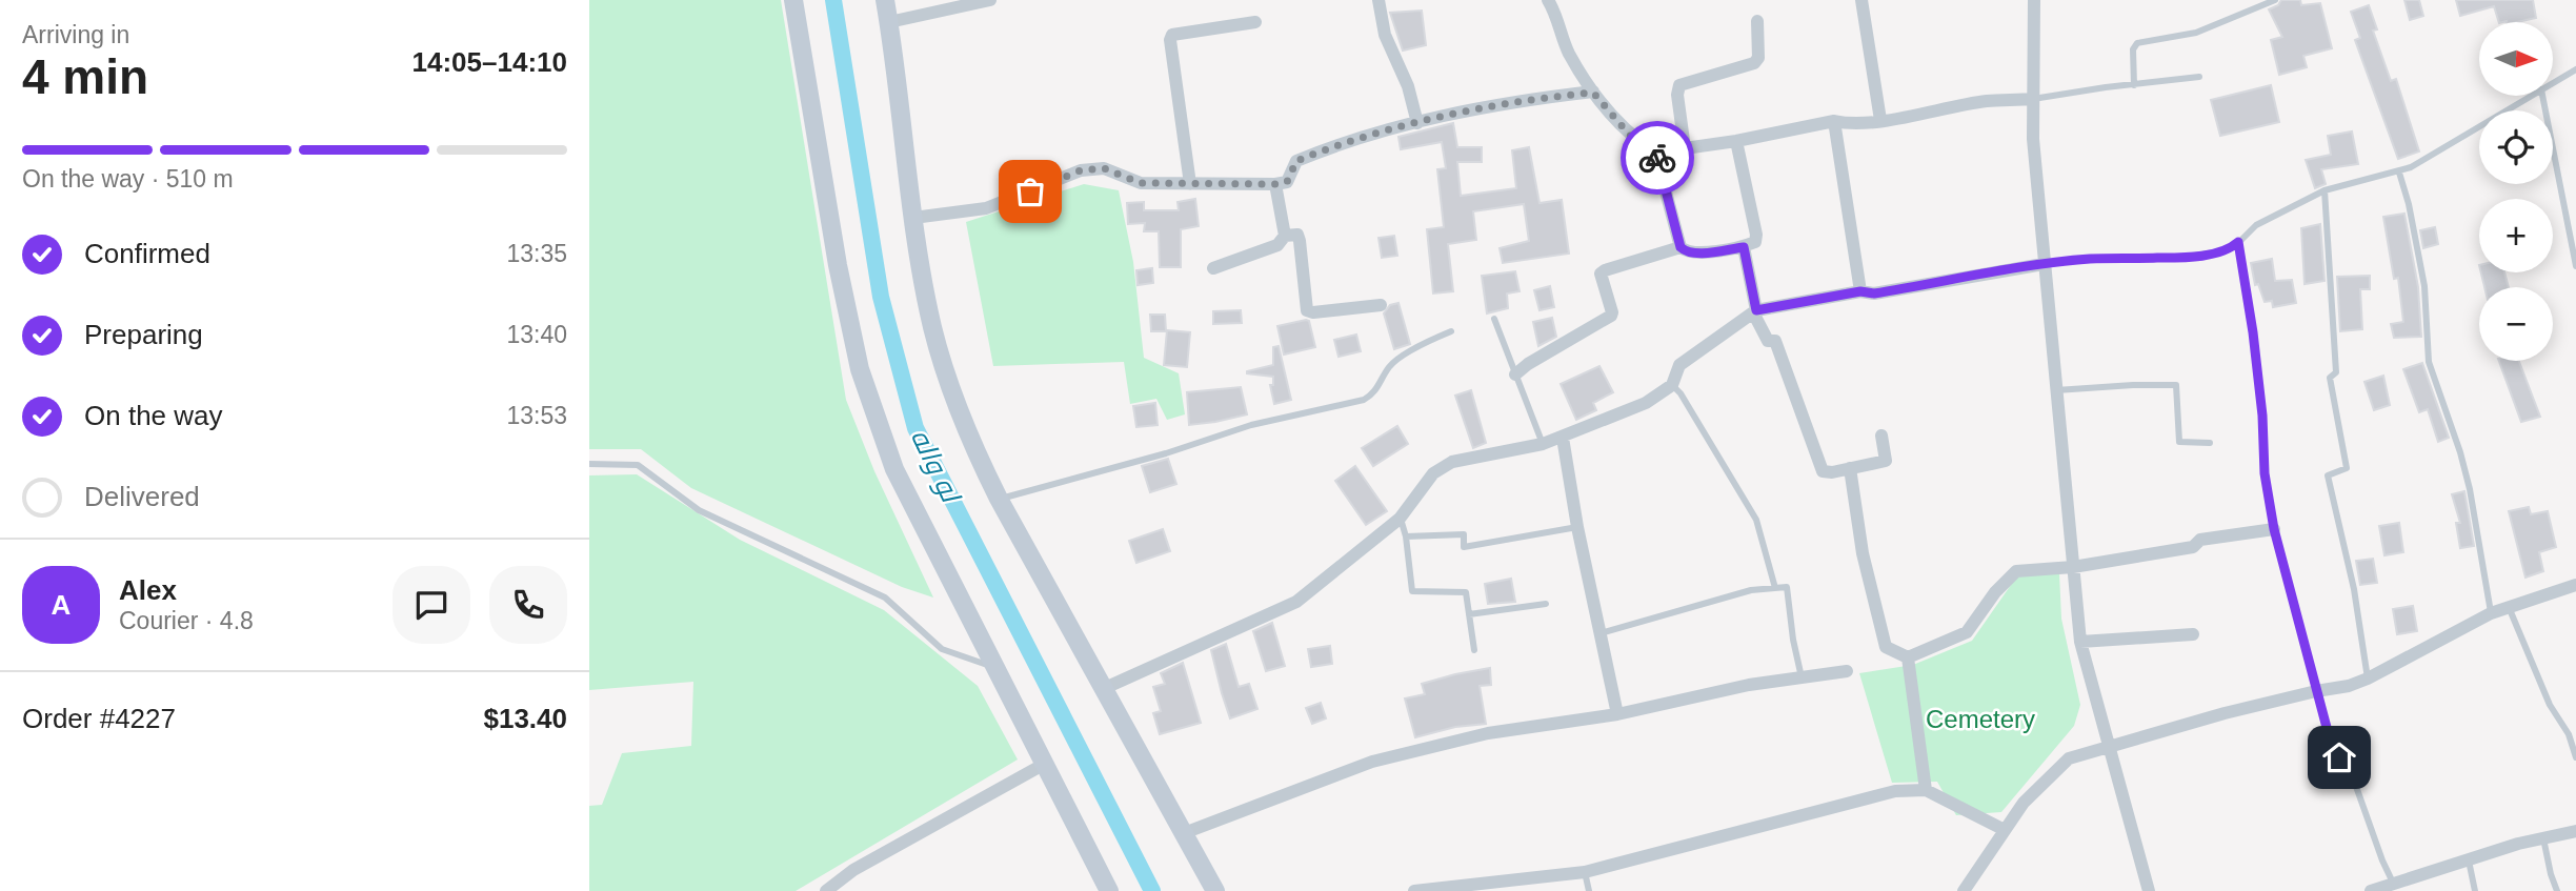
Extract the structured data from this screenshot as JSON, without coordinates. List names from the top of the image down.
{
  "water": ["لو واله"],
  "parks": ["Cemetery"],
  "north": "right",
  "page": {
    "heading": ["4 min", "Arriving in", "14:05–14:10"],
    "panel": [
      "Alex",
      "Courier · 4.8",
      "Order #4227",
      "$13.40"
    ],
    "map_buttons": ["+", "−"],
    "bar": "On the way · 510 m",
    "list": [
      ["Confirmed", "13:35"],
      ["Preparing", "13:40"],
      ["On the way", "13:53"],
      "Delivered"
    ],
    "round": "A"
  }
}
